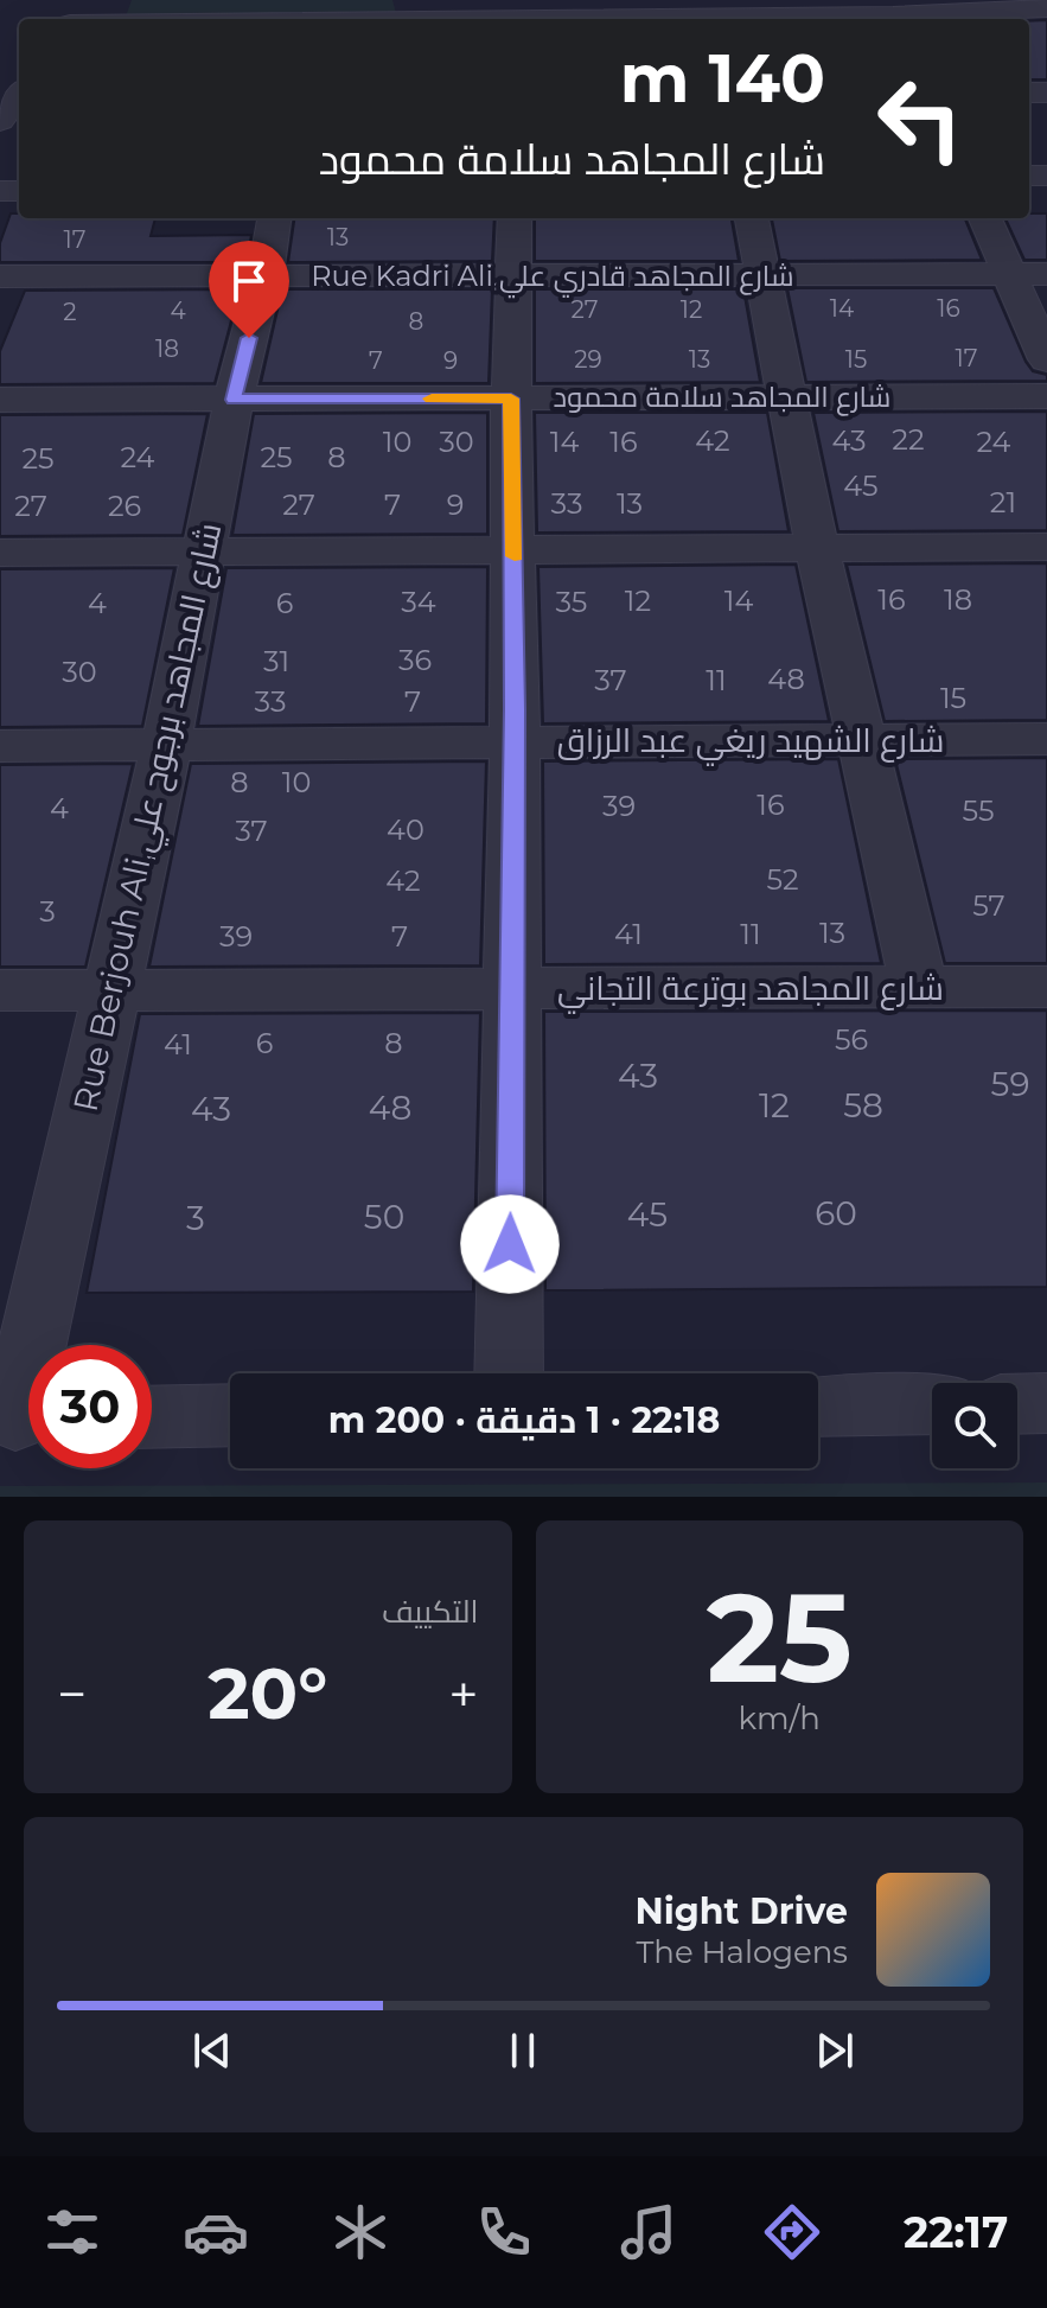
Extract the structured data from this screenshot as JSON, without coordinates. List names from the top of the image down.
{
  "streets": {
    "street": [
      "Rue Kadri Ali,شارع المجاهد قادري علي",
      "شارع المجاهد سلامة محمود",
      "شارع الشهيد ريغي عبد الرزاق",
      "Rue Berjouh Ali,شارع المجاهد برجوح علي",
      "شارع المجاهد بوترعة التجاني"
    ]
  },
  "crossings": [
    ["Rue Kadri Ali,شارع المجاهد قادري علي", "Rue Berjouh Ali,شارع المجاهد برجوح علي"],
    ["شارع المجاهد سلامة محمود", "Rue Berjouh Ali,شارع المجاهد برجوح علي"],
    ["شارع الشهيد ريغي عبد الرزاق", "Rue Berjouh Ali,شارع المجاهد برجوح علي"],
    ["Rue Berjouh Ali,شارع المجاهد برجوح علي", "شارع المجاهد بوترعة التجاني"]
  ],
  "house_numbers": [
    "13",
    "17",
    "14",
    "16",
    "27",
    "12",
    "4",
    "2",
    "8",
    "18",
    "17",
    "29",
    "13",
    "15",
    "7",
    "9",
    "22",
    "42",
    "43",
    "10",
    "30",
    "14",
    "16",
    "24",
    "24",
    "25",
    "8",
    "25",
    "45",
    "21",
    "33",
    "13",
    "27",
    "7",
    "9",
    "27",
    "26",
    "16",
    "18",
    "12",
    "14",
    "34",
    "35",
    "4",
    "6",
    "36",
    "31",
    "30",
    "48",
    "37",
    "11",
    "15",
    "33",
    "7",
    "8",
    "10",
    "16",
    "39",
    "4",
    "55",
    "40",
    "37",
    "52",
    "42",
    "57",
    "3",
    "13",
    "41",
    "11",
    "39",
    "7",
    "56",
    "6",
    "8",
    "41",
    "43",
    "59",
    "12",
    "58",
    "48",
    "43",
    "60",
    "45",
    "50",
    "3"
  ],
  "page": {
    "turn": ["140 m", "شارع المجاهد سلامة محمود"],
    "limit": "30",
    "trip": "22:18 · 1 دقيقة · 200 m",
    "tile": [
      ["25", "km/h"],
      "التكييف"
    ],
    "heat": ["−", "20°", "+"],
    "song": ["Night Drive", "The Halogens"],
    "tabs": "22:17"
  }
}
